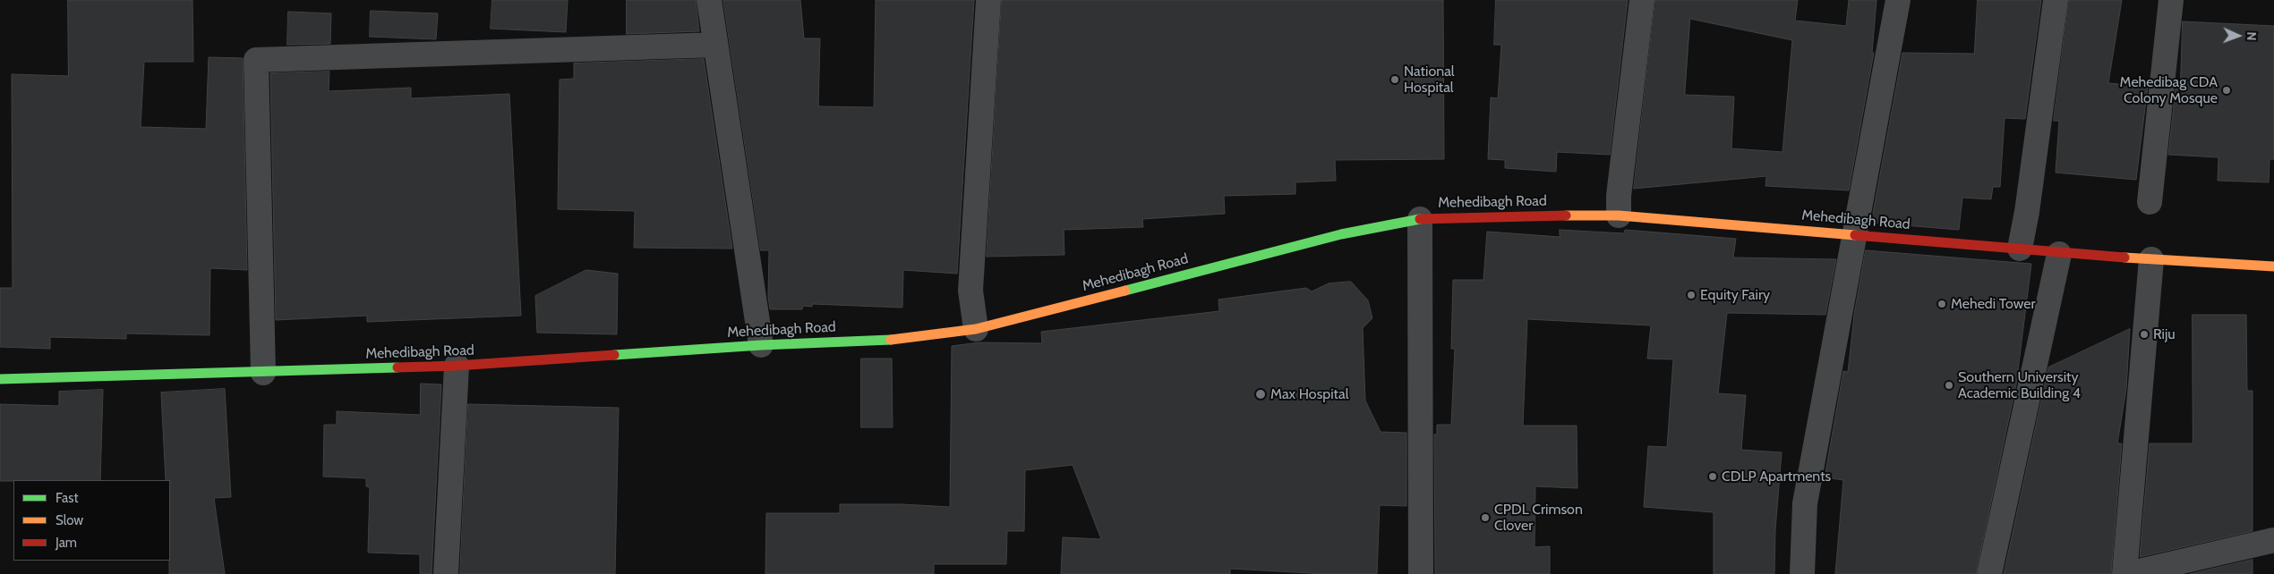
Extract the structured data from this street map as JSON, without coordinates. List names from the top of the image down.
{
  "streets": {
    "main road": ["Mehedibagh Road"]
  },
  "places": [
    "National Hospital",
    "Mehedibag CDA Colony Mosque",
    "Equity Fairy",
    "Mehedi Tower",
    "Riju",
    "Southern University Academic Building 4",
    "Max Hospital",
    "CDLP Apartments",
    "CPDL Crimson Clover"
  ],
  "legend": ["Fast", "Slow", "Jam"],
  "north": "right"
}
